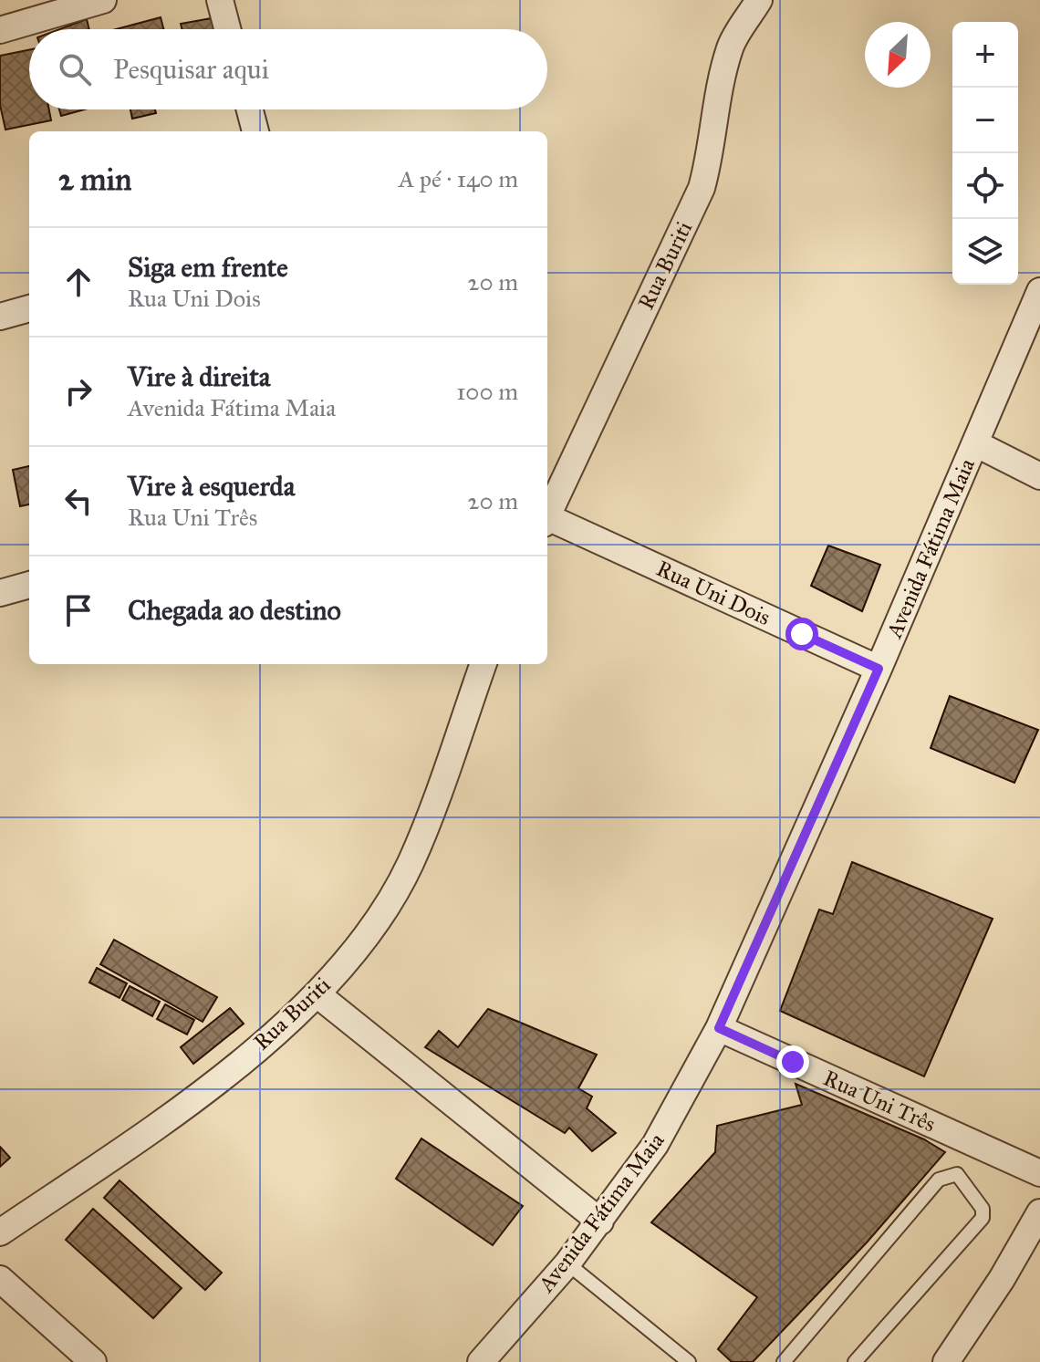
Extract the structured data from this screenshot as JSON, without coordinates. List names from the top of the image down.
{
  "streets": {
    "street": [
      "Rua Buriti",
      "Avenida Fátima Maia",
      "Rua Uni Dois",
      "Rua Uni Três"
    ]
  },
  "crossings": [
    ["Avenida Fátima Maia", "Rua Uni Dois"],
    ["Avenida Fátima Maia", "Rua Uni Três"]
  ],
  "north": "bottom left",
  "page": {
    "map_buttons": ["+", "−"],
    "search": "Pesquisar aqui",
    "heading": ["2 min", "A pé · 140 m"],
    "list": [
      ["Siga em frente", "Rua Uni Dois", "20 m"],
      ["Vire à direita", "Avenida Fátima Maia", "100 m"],
      ["Vire à esquerda", "Rua Uni Três", "20 m"],
      "Chegada ao destino"
    ]
  }
}
